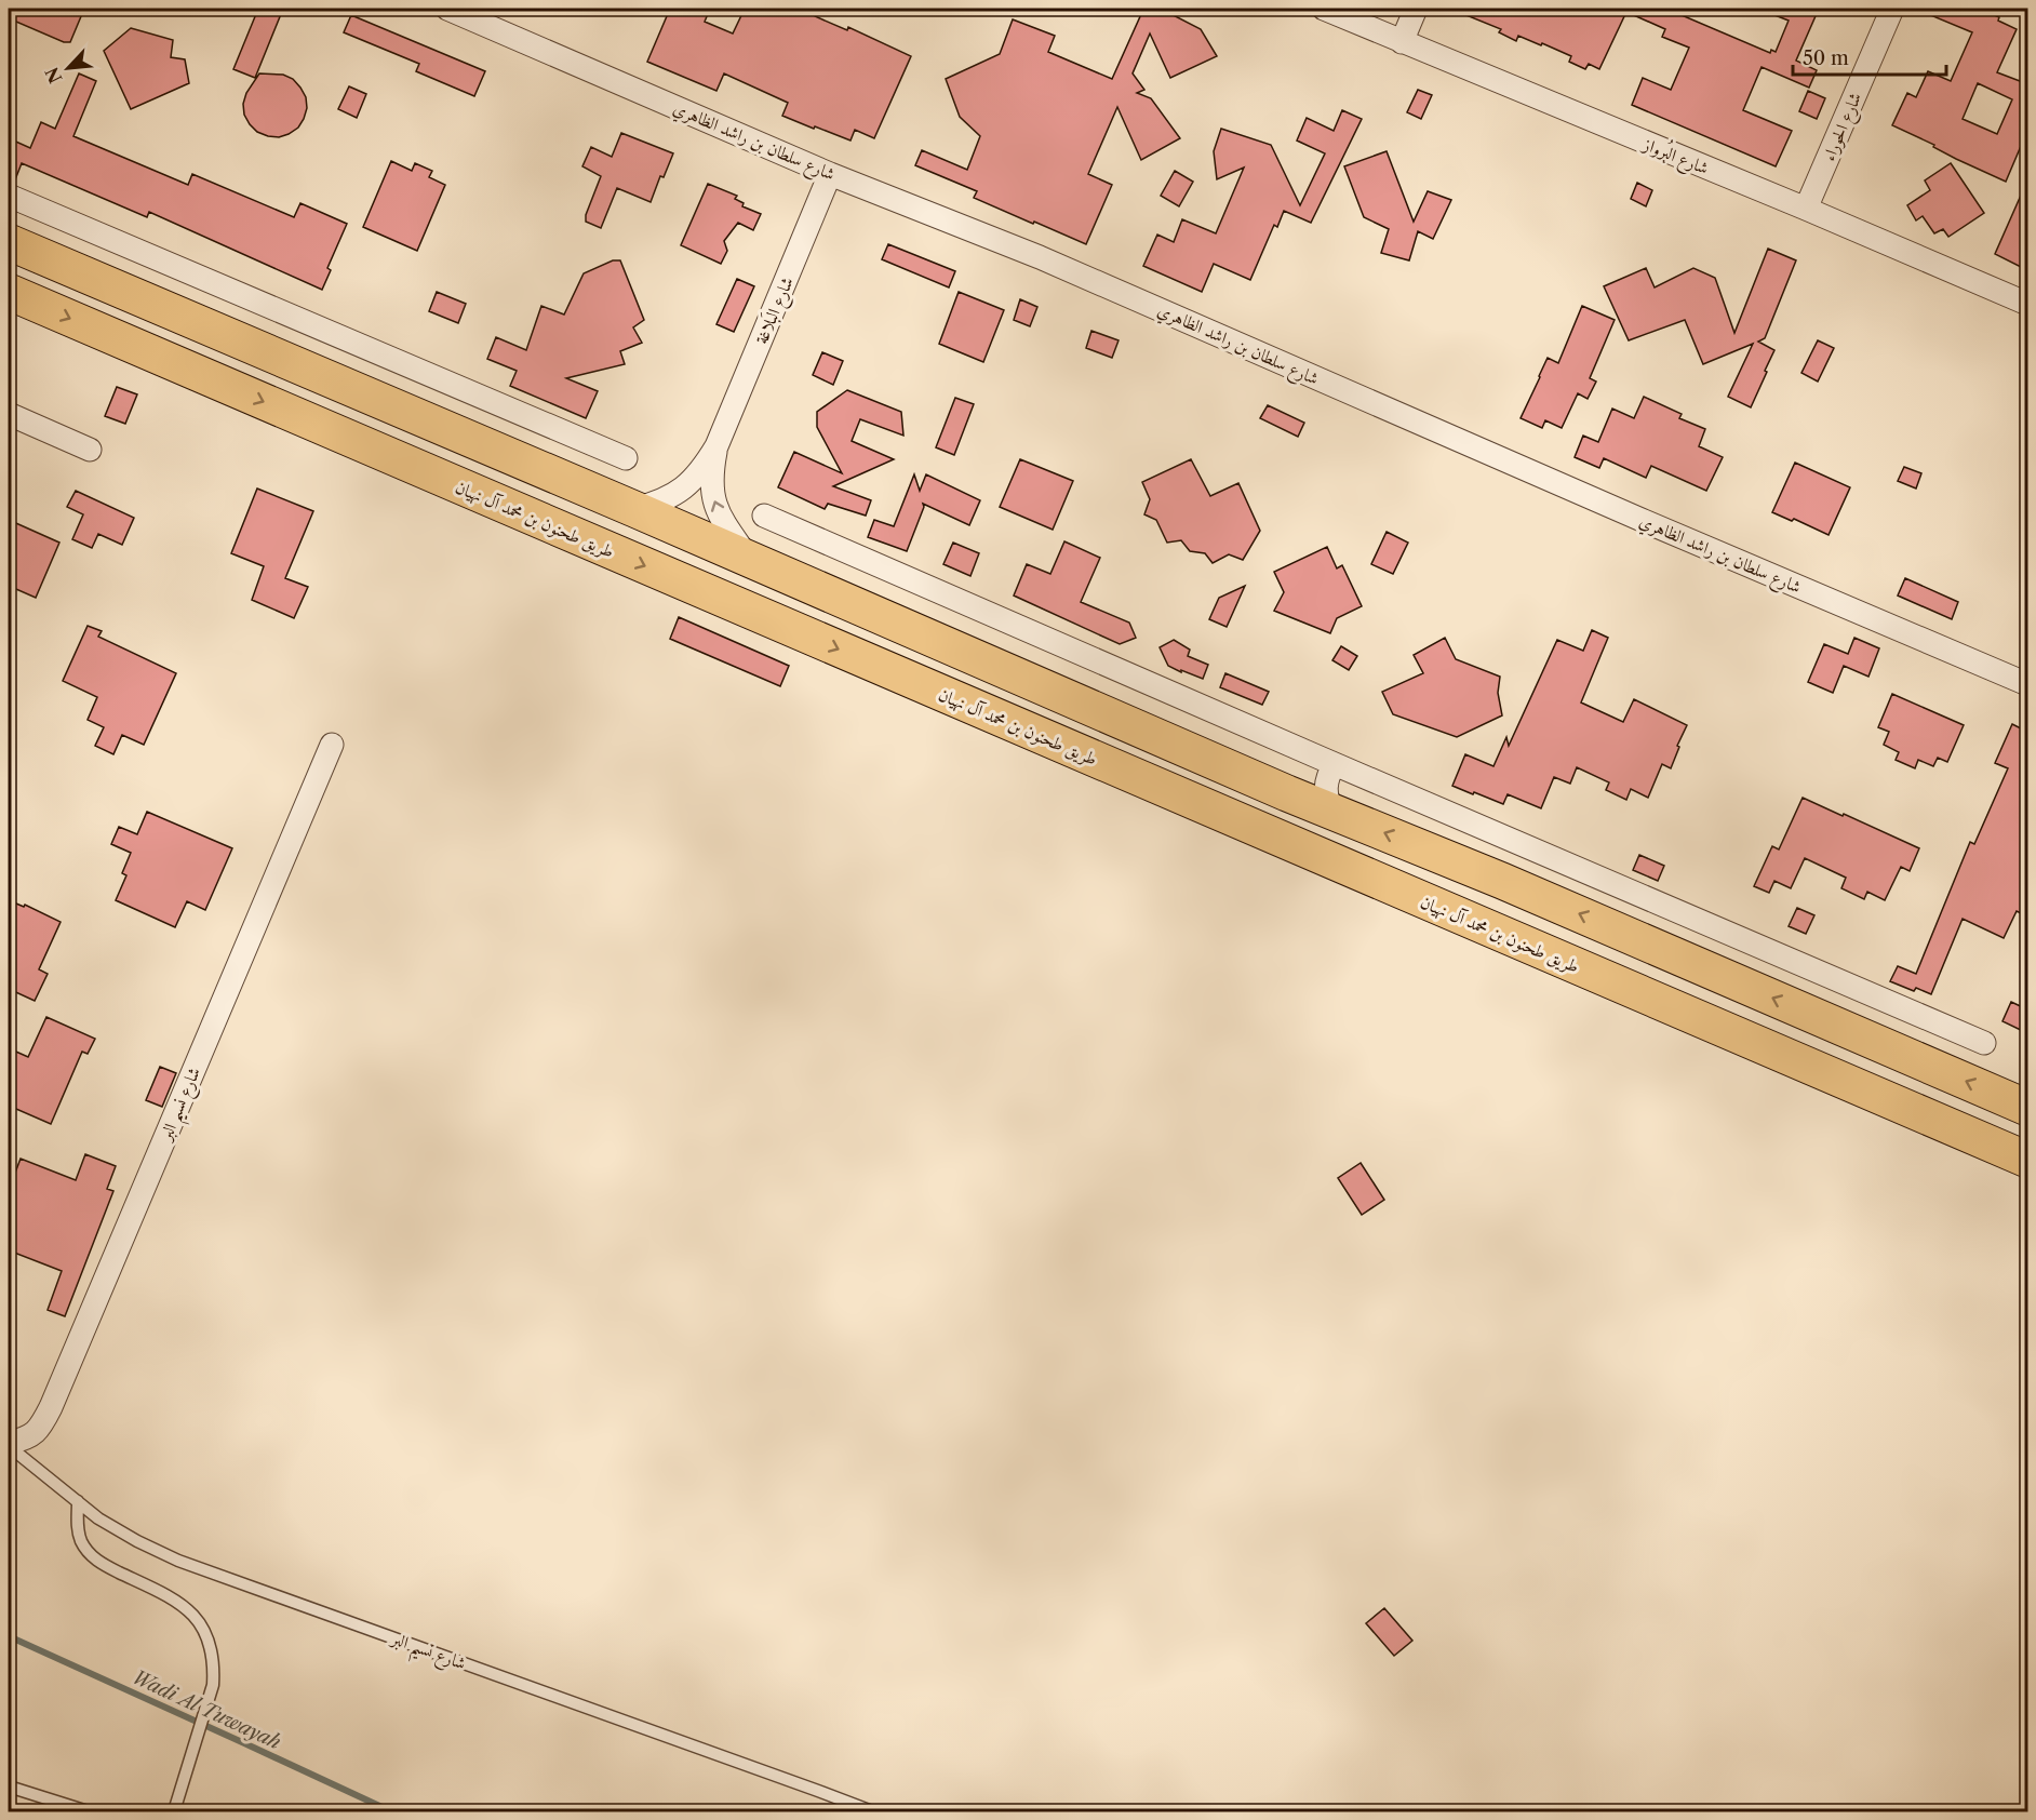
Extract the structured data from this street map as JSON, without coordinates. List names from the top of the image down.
{
  "streets": {
    "main road": ["طريق طحنون بن محمد آل نهيان"],
    "street": [
      "شارع الحوراء",
      "شارع سلطان بن راشد الظاهري",
      "شارع البُرواز",
      "شارع البَلاغة",
      "شارع نسيم البر"
    ]
  },
  "crossings": [
    ["شارع الحوراء", "شارع البُرواز"],
    ["شارع سلطان بن راشد الظاهري", "شارع البَلاغة"]
  ],
  "water": ["Wadi Al Tuwayah"],
  "scale_bar": "50 m",
  "north": "bottom left"
}
